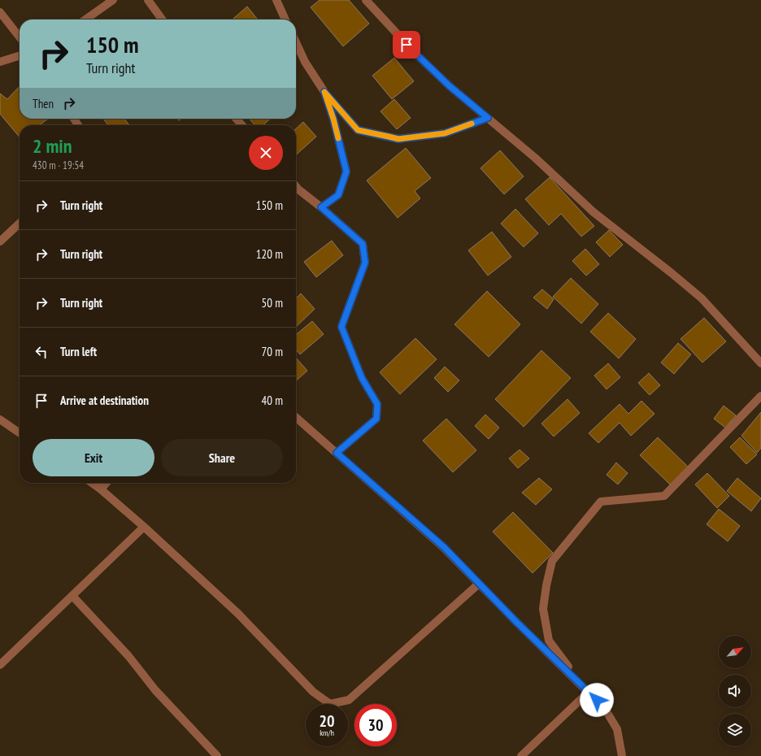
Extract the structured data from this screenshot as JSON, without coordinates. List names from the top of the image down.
{
  "north": "top right",
  "page": {
    "turn": ["150 m", "Turn right"],
    "then": "Then",
    "heading": ["2 min", "430 m · 19:54"],
    "list": [
      {
        "name": "Turn right",
        "value": "150 m"
      },
      {
        "name": "Turn right",
        "value": "120 m"
      },
      {
        "name": "Turn right",
        "value": "50 m"
      },
      {
        "name": "Turn left",
        "value": "70 m"
      },
      {
        "name": "Arrive at destination",
        "value": "40 m"
      }
    ],
    "buttons": ["Exit", "Share"],
    "speed": "20 km/h",
    "limit": "30"
  }
}
